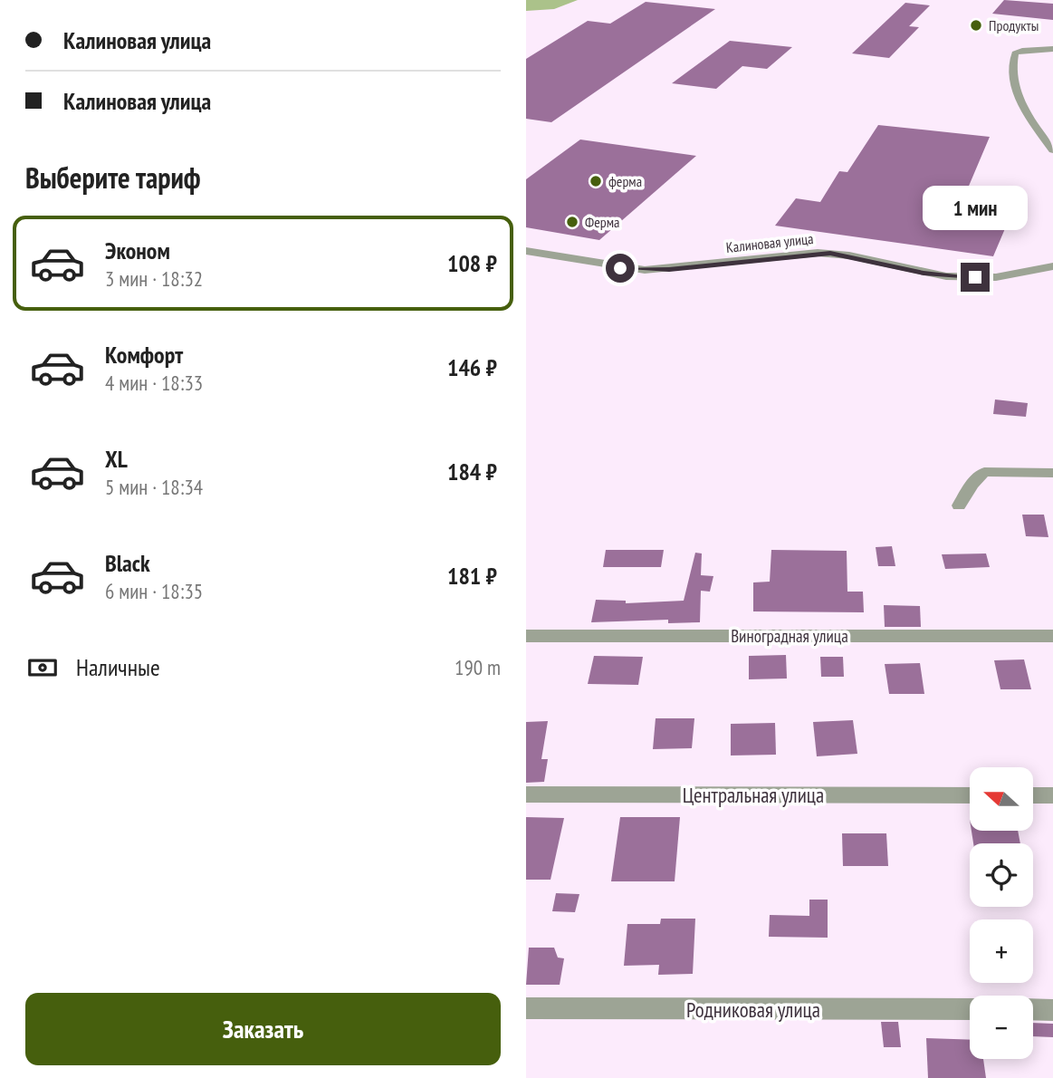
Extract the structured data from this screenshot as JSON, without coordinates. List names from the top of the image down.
{
  "streets": {
    "street": [
      "Калиновая улица",
      "Виноградная улица",
      "Центральная улица",
      "Родниковая улица"
    ]
  },
  "places": ["Продукты", "ферма", "Ферма"],
  "north": "left",
  "page": {
    "banner": ["Калиновая улица", "Калиновая улица"],
    "heading": "Выберите тариф",
    "bubble": "1 мин",
    "list": [
      {
        "name": "Эконом",
        "note": "3 мин · 18:32",
        "value": "108 ₽"
      },
      {
        "name": "Комфорт",
        "note": "4 мин · 18:33",
        "value": "146 ₽"
      },
      {
        "name": "XL",
        "note": "5 мин · 18:34",
        "value": "184 ₽"
      },
      {
        "name": "Black",
        "note": "6 мин · 18:35",
        "value": "181 ₽"
      }
    ],
    "pay": ["Наличные", "190 m"],
    "map_buttons": ["+", "−"],
    "buttons": "Заказать"
  }
}
